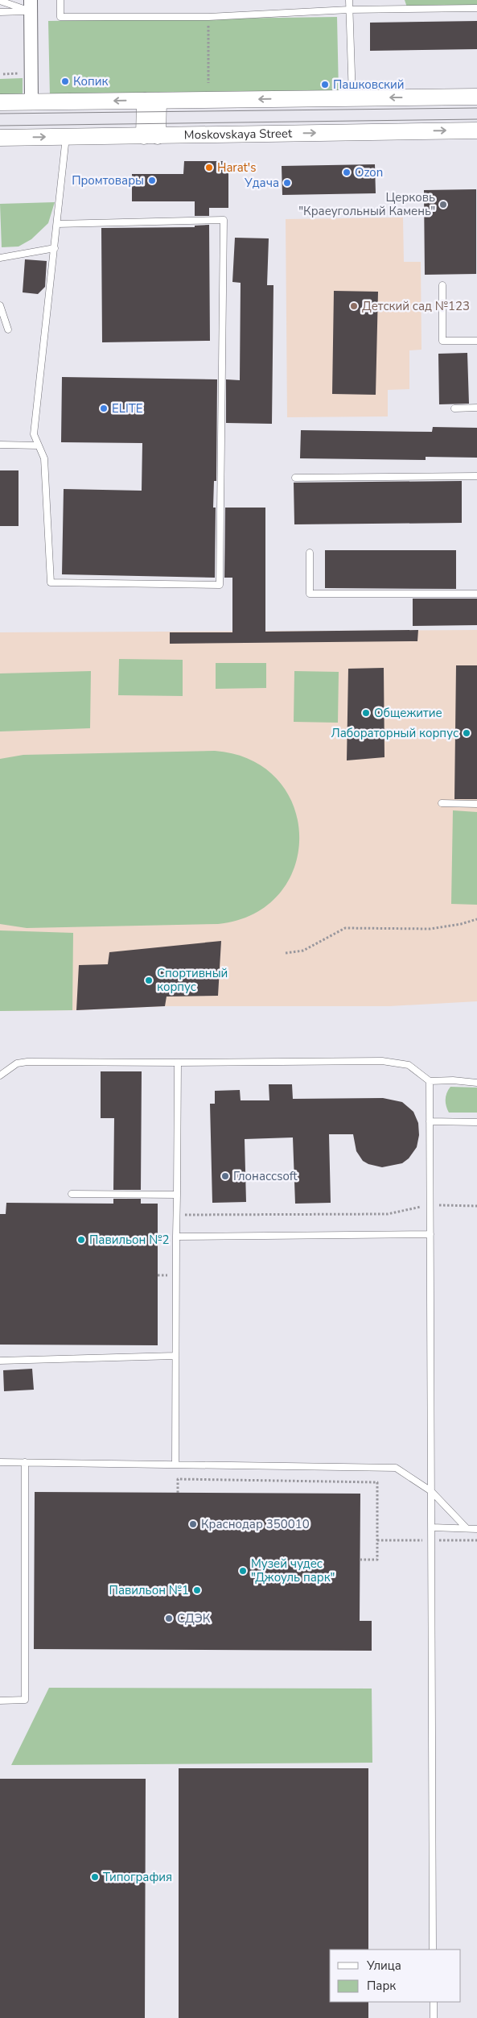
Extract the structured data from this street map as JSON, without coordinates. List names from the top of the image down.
{
  "streets": {
    "street": ["Moskovskaya Street"]
  },
  "places": [
    "Копик",
    "Пашковский",
    "Harat's",
    "Ozon",
    "Промтовары",
    "Удача",
    "Церковь \"Краеугольный Камень\"",
    "Детский сад №123",
    "ELITE",
    "Общежитие",
    "Лабораторный корпус",
    "Спортивный корпус",
    "Глонассsoft",
    "Павильон №2",
    "Краснодар 350010",
    "Музей чудес \"Джоуль парк\"",
    "Павильон №1",
    "СДЭК",
    "Типография"
  ],
  "legend": ["Улица", "Парк"]
}
